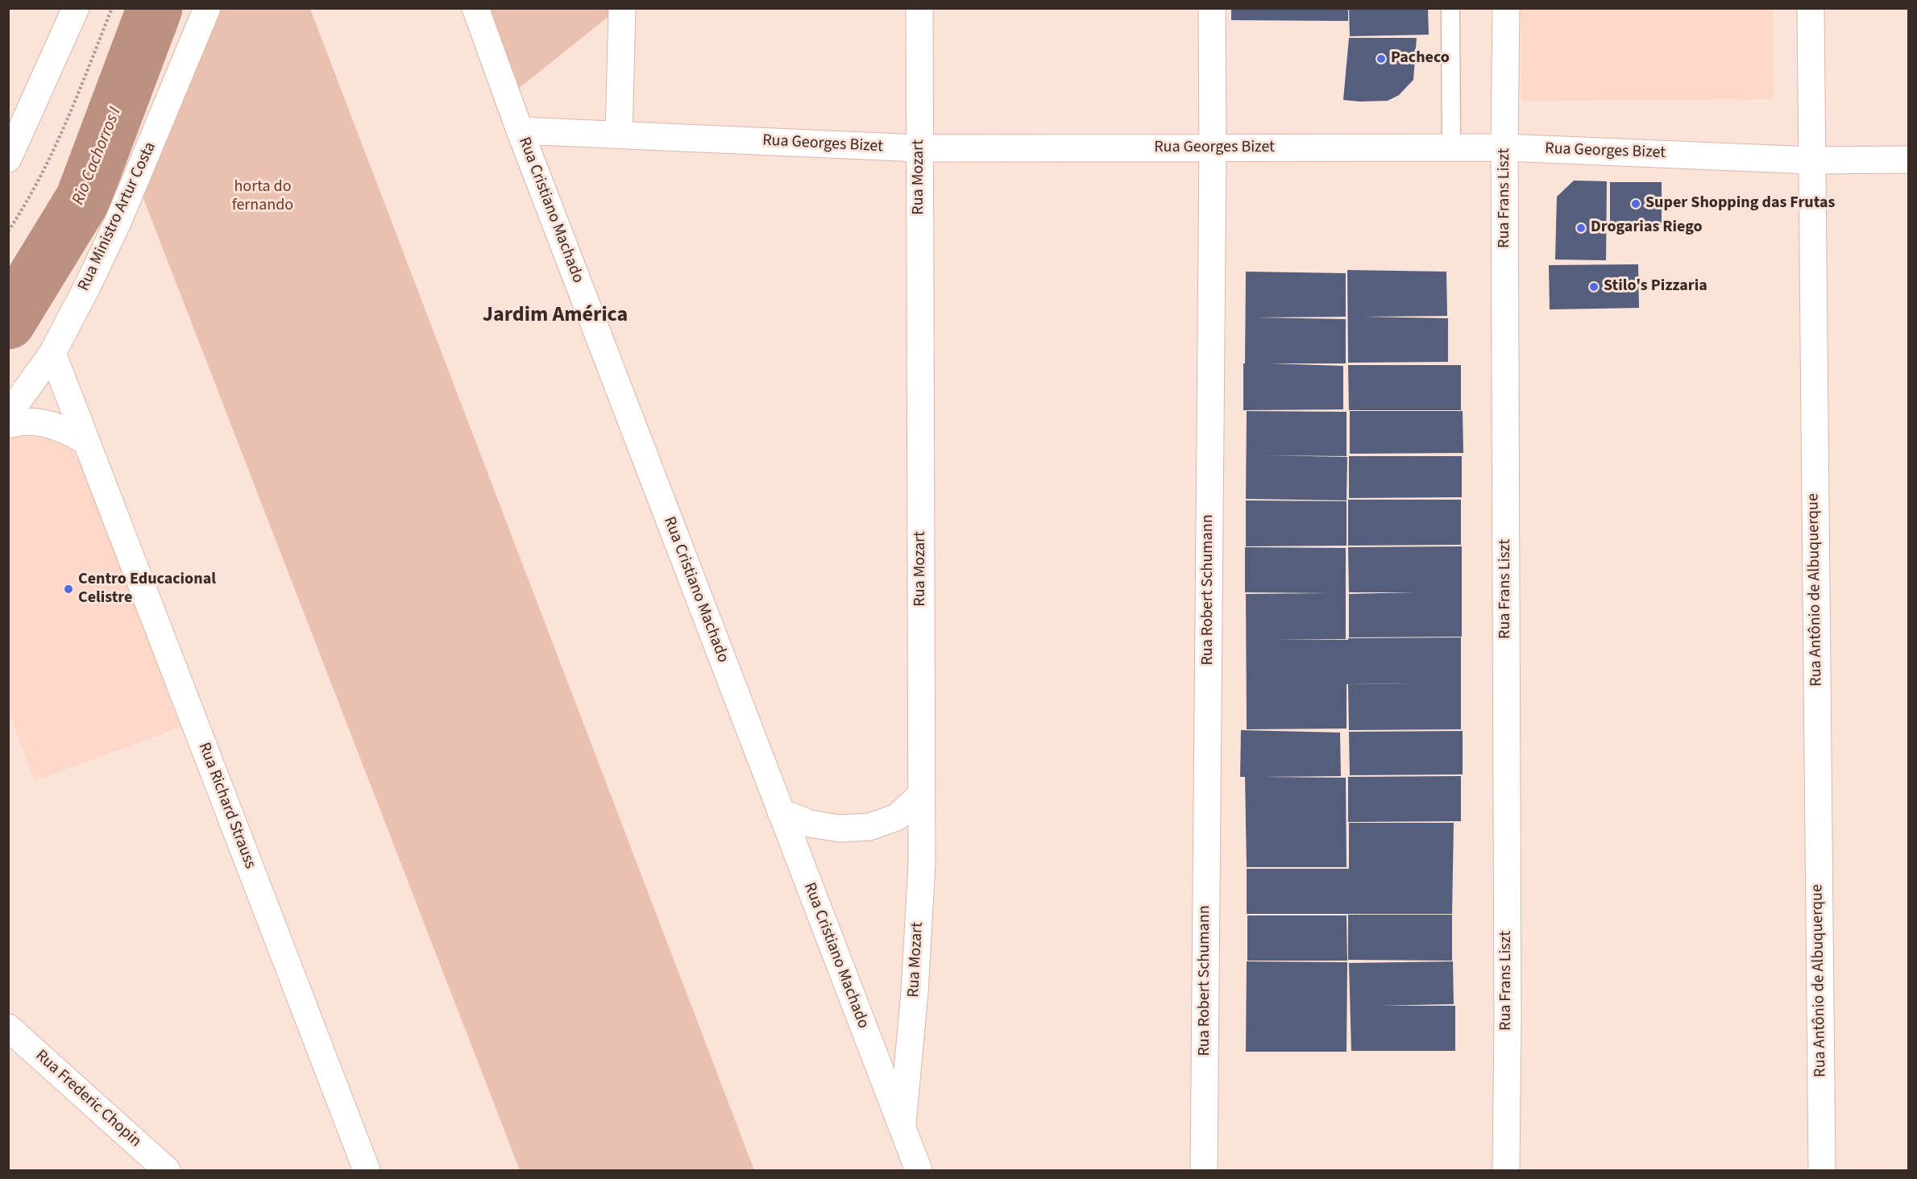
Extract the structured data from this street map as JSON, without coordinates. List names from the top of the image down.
{
  "streets": {
    "street": [
      "Rua Georges Bizet",
      "Rua Mozart",
      "Rua Frans Liszt",
      "Rua Cristiano Machado",
      "Rua Ministro Artur Costa",
      "Rua Robert Schumann",
      "Rua Antônio de Albuquerque",
      "Rua Richard Strauss",
      "Rua Frederic Chopin"
    ]
  },
  "crossings": [
    ["Rua Georges Bizet", "Rua Mozart"],
    ["Rua Georges Bizet", "Rua Frans Liszt"],
    ["Rua Georges Bizet", "Rua Cristiano Machado"],
    ["Rua Georges Bizet", "Rua Robert Schumann"],
    ["Rua Georges Bizet", "Rua Antônio de Albuquerque"],
    ["Rua Mozart", "Rua Cristiano Machado"],
    ["Rua Ministro Artur Costa", "Rua Richard Strauss"]
  ],
  "districts": ["Jardim América"],
  "water": ["Rio Cachorros I"],
  "parks": ["horta do fernando"],
  "places": [
    "Pacheco",
    "Super Shopping das Frutas",
    "Drogarias Riego",
    "Stilo's Pizzaria",
    "Centro Educacional Celistre"
  ]
}
